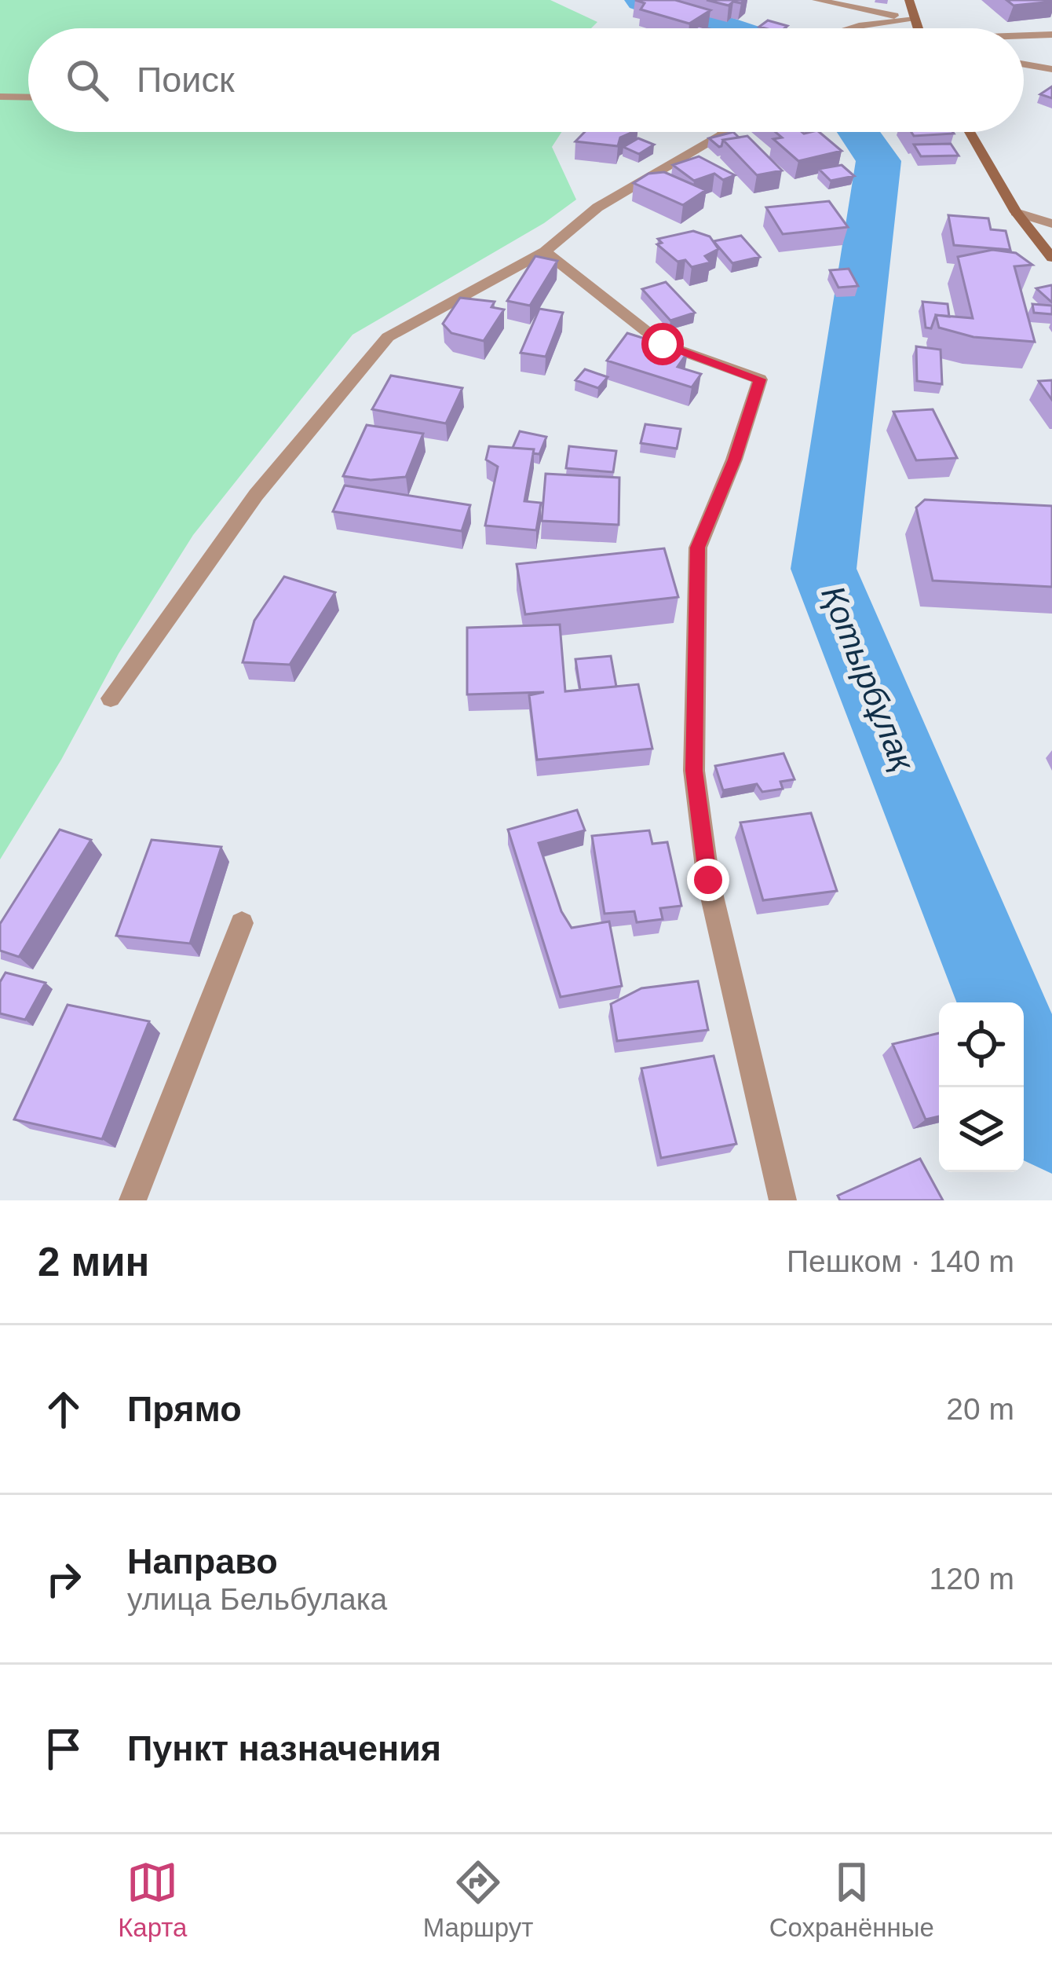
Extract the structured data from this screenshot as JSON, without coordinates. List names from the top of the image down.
{
  "water": ["Қотырбұлақ"],
  "page": {
    "search": "Поиск",
    "heading": ["2 мин", "Пешком · 140 m"],
    "list": [
      ["Прямо", "20 m"],
      ["Направо", "улица Бельбулака", "120 m"],
      "Пункт назначения"
    ],
    "nav": ["Карта", "Маршрут", "Сохранённые"]
  }
}
